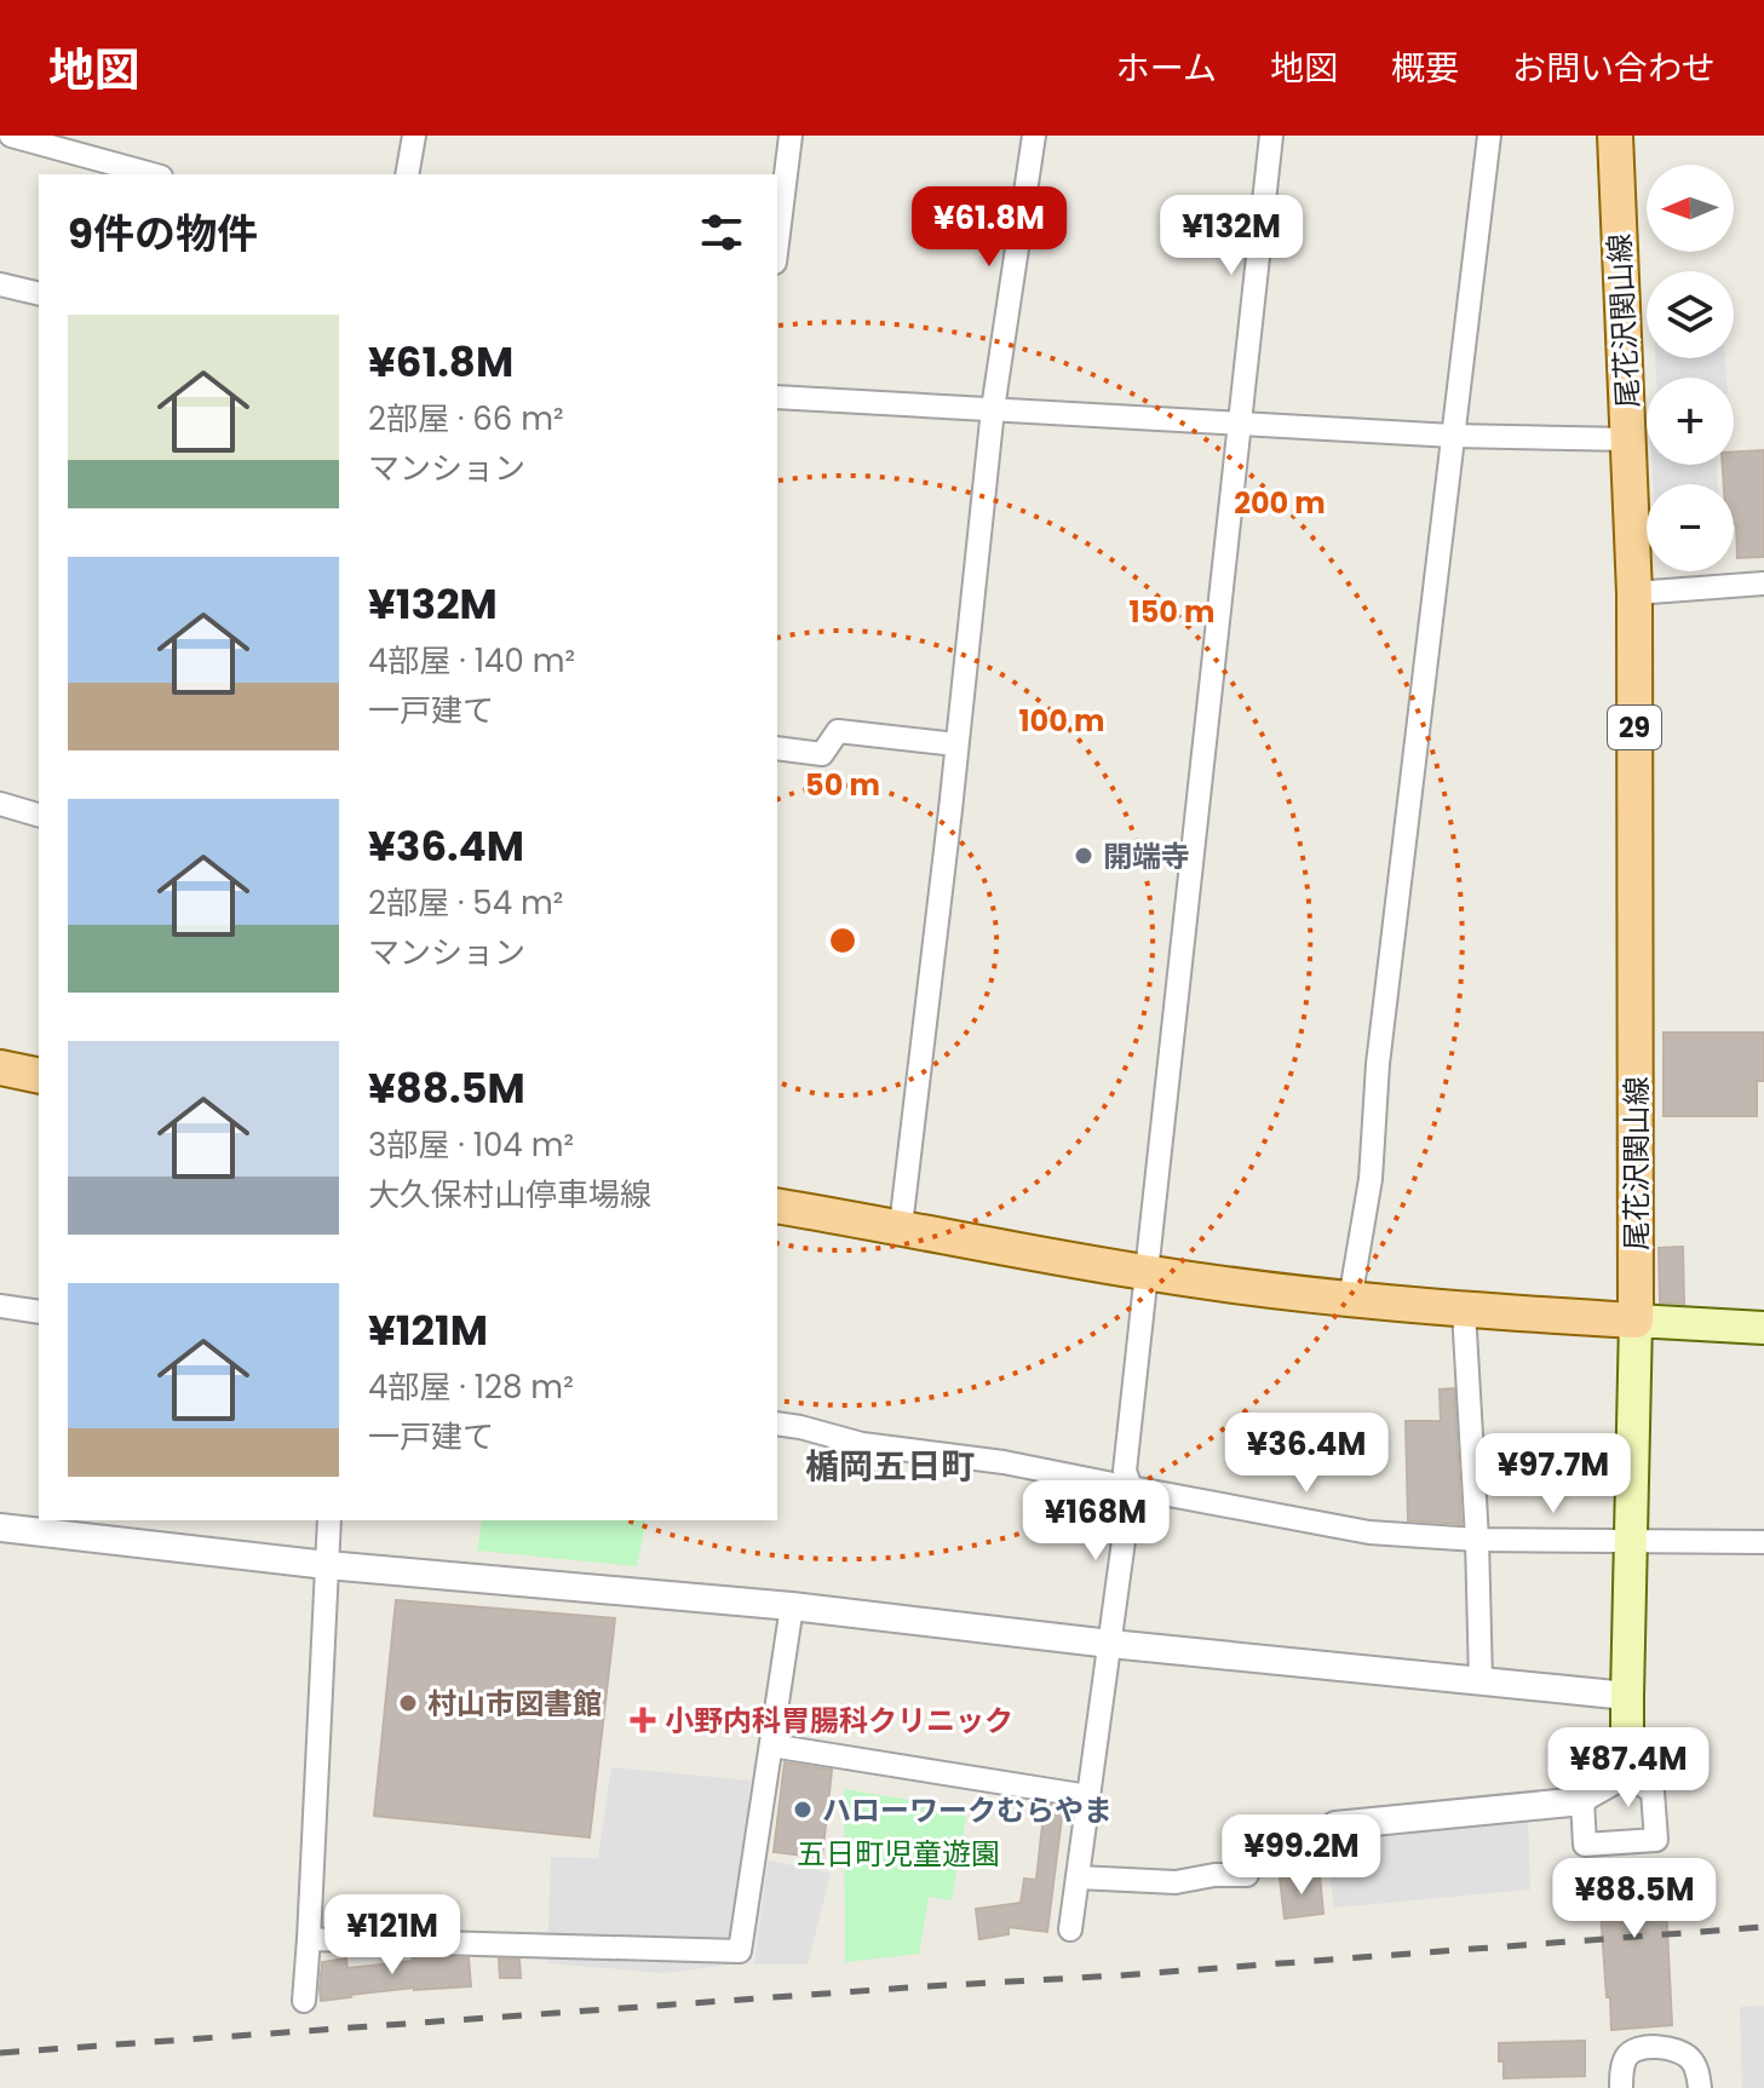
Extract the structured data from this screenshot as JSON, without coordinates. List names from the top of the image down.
{
  "streets": {
    "main road": ["尾花沢関山線", "29"]
  },
  "districts": ["楯岡五日町"],
  "parks": ["五日町児童遊園"],
  "places": {
    "other": ["開端寺", "村山市図書館", "ハローワークむらやま"],
    "health": ["小野内科胃腸科クリニック"]
  },
  "north": "left",
  "page": {
    "header": "地図",
    "nav": [
      "ホーム",
      "地図",
      "概要",
      "お問い合わせ"
    ],
    "map_buttons": ["+", "−"],
    "heading": "9件の物件",
    "price": [
      "¥61.8M",
      "¥132M",
      "¥36.4M",
      "¥97.7M",
      "¥168M",
      "¥87.4M",
      "¥99.2M",
      "¥88.5M",
      "¥121M"
    ],
    "list": [
      {
        "name": "¥61.8M",
        "note": "2部屋 · 66 m² · マンション"
      },
      {
        "name": "¥132M",
        "note": "4部屋 · 140 m² · 一戸建て"
      },
      {
        "name": "¥36.4M",
        "note": "2部屋 · 54 m² · マンション"
      },
      {
        "name": "¥88.5M",
        "note": "3部屋 · 104 m² · 大久保村山停車場線"
      },
      {
        "name": "¥121M",
        "note": "4部屋 · 128 m² · 一戸建て"
      }
    ]
  },
  "rings": [
    "200 m",
    "150 m",
    "100 m",
    "50 m"
  ]
}
